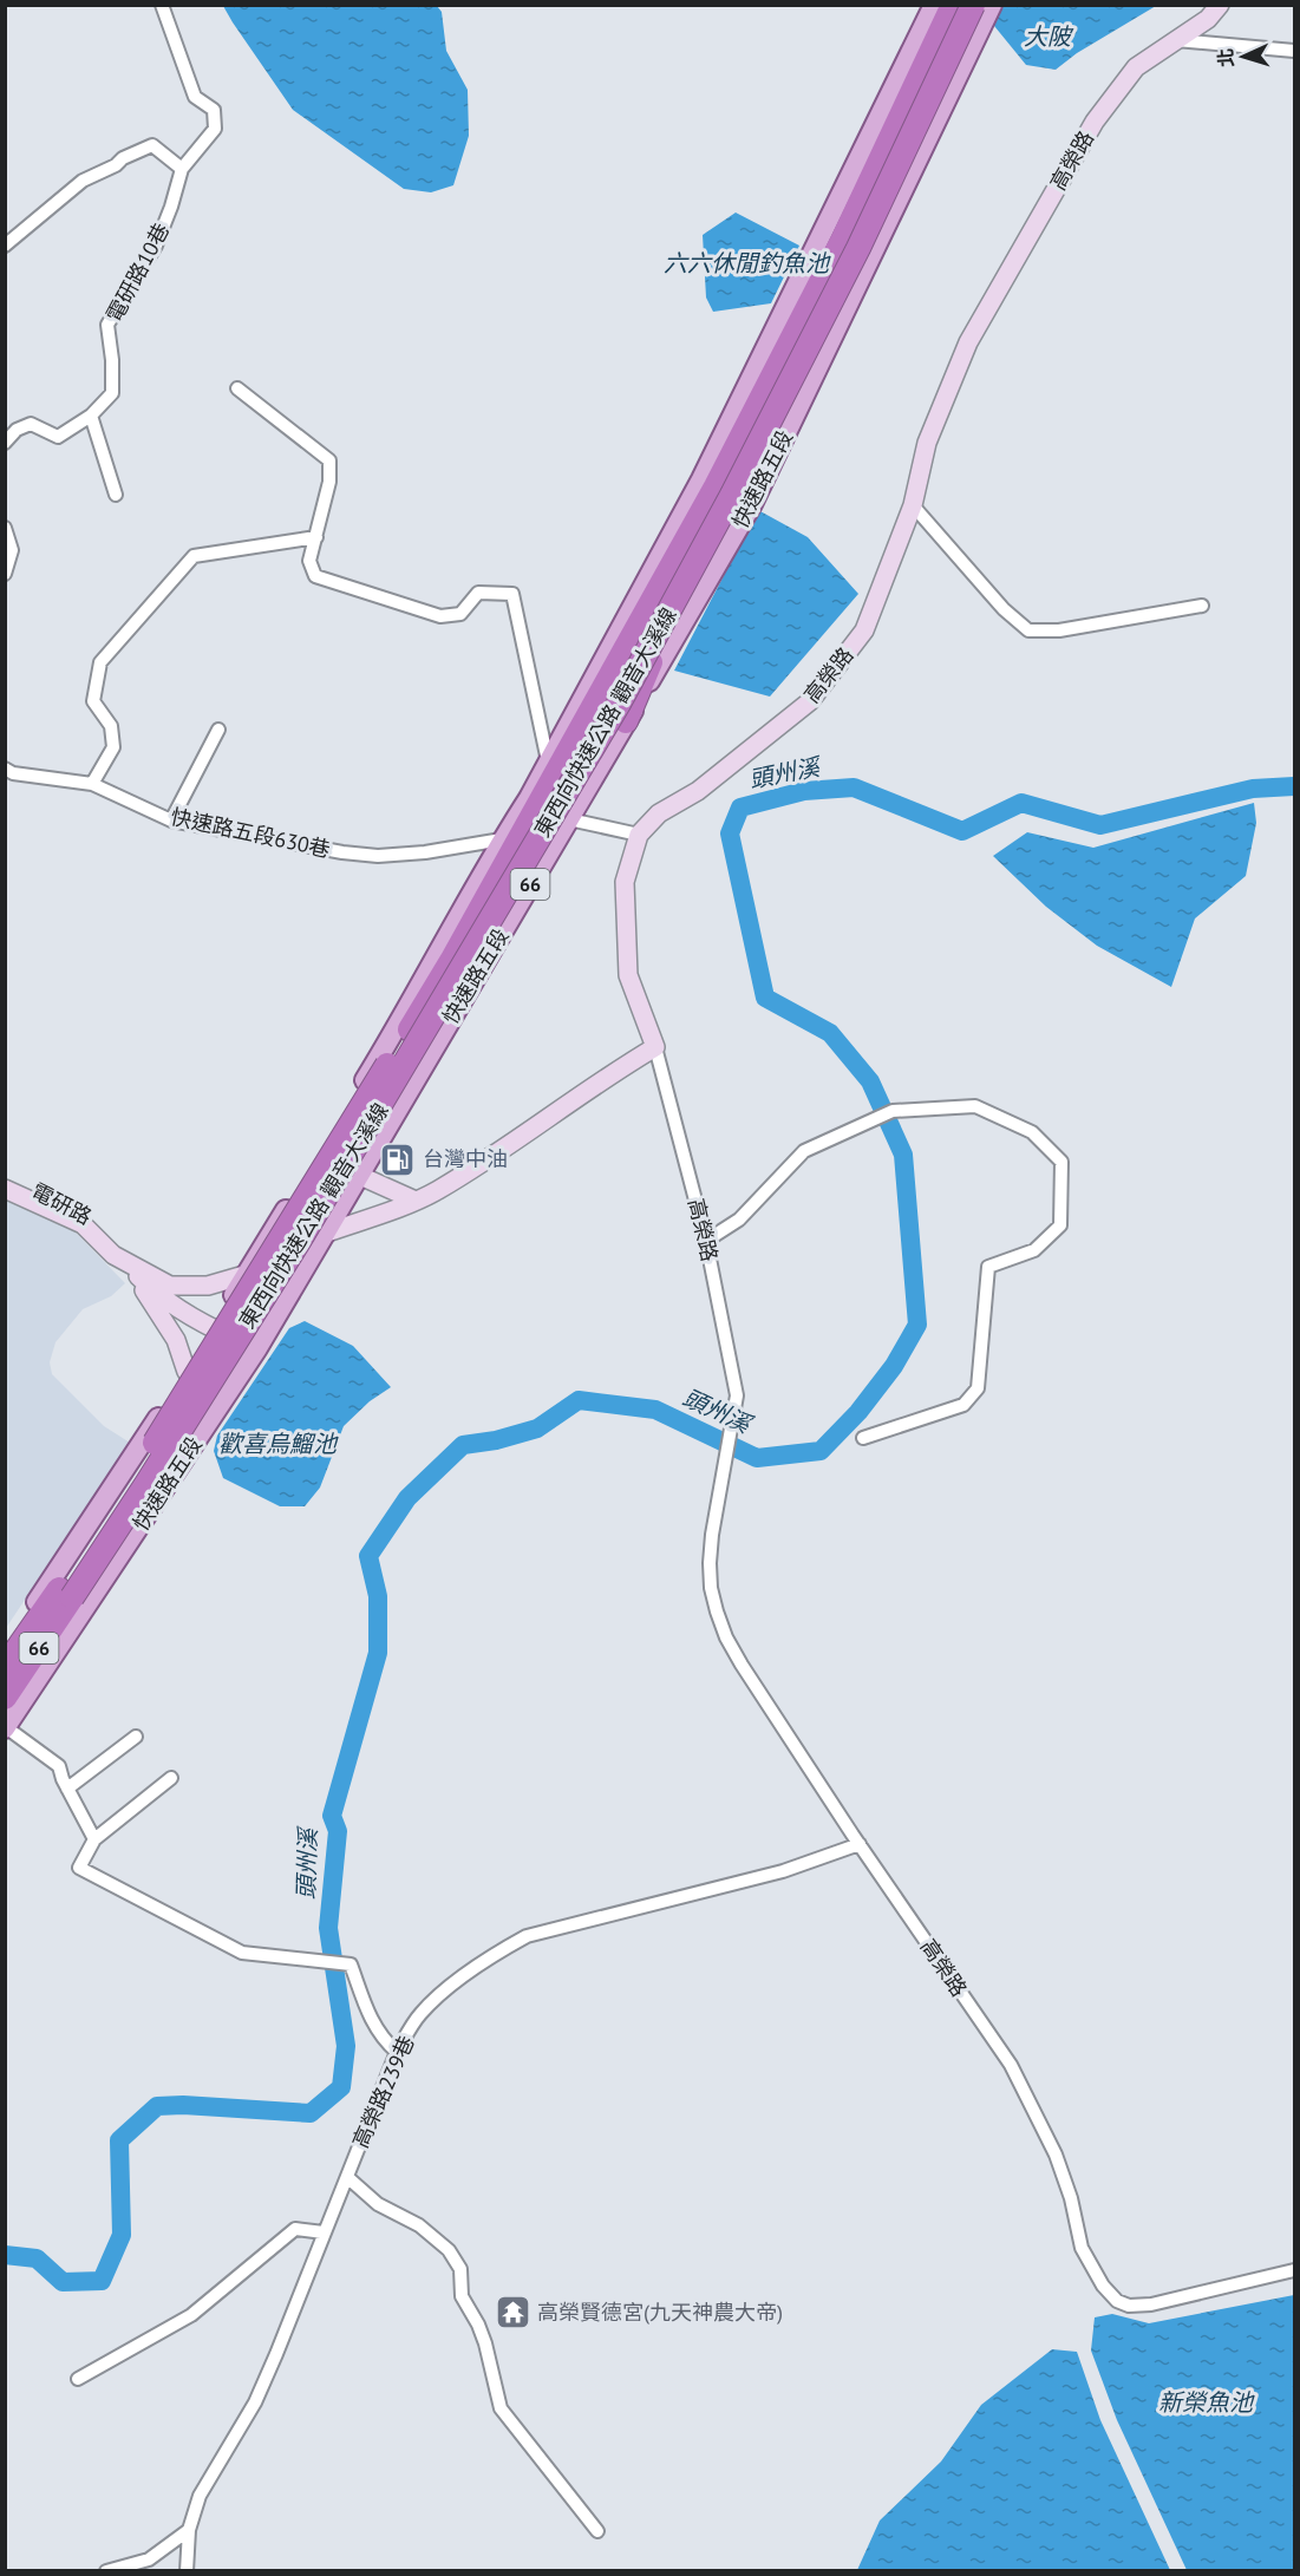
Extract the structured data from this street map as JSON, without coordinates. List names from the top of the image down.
{
  "streets": {
    "highway": ["東西向快速公路 觀音大溪線", "66"],
    "main road": ["快速路五段"],
    "street": [
      "高榮路",
      "電研路10巷",
      "快速路五段630巷",
      "電研路",
      "高榮路239巷"
    ]
  },
  "crossings": [
    ["高榮路", "高榮路239巷"],
    ["快速路五段", "快速路五段630巷"],
    ["快速路五段", "電研路"]
  ],
  "water": [
    "大陂",
    "六六休閒釣魚池",
    "頭州溪",
    "歡喜烏鰡池",
    "新榮魚池"
  ],
  "places": {
    "fuel station": ["台灣中油"],
    "temple": ["高榮賢德宮(九天神農大帝)"]
  },
  "north": "left"
}
